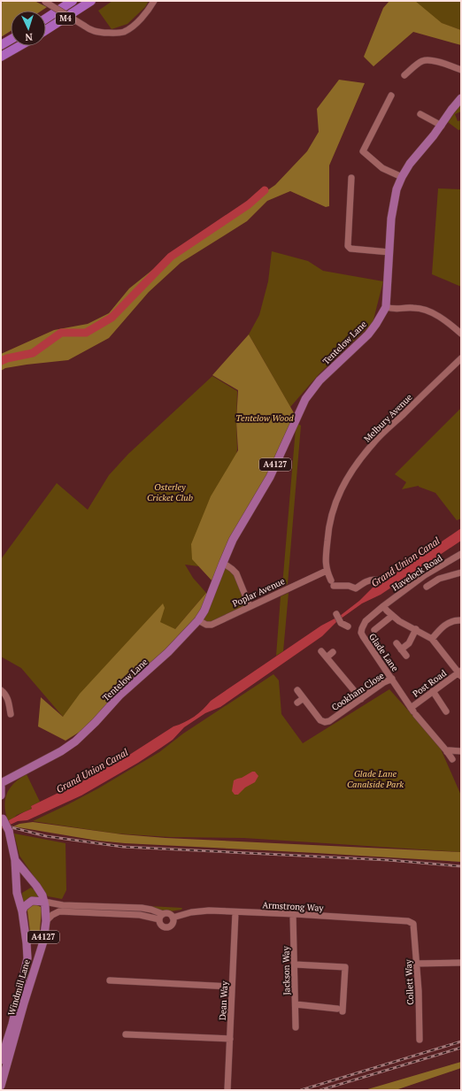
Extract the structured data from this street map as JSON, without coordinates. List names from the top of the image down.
{
  "streets": {
    "highway": ["M4"],
    "main road": ["Tentelow Lane", "A4127", "Windmill Lane"],
    "street": [
      "Melbury Avenue",
      "Havelock Road",
      "Poplar Avenue",
      "Glade Lane",
      "Post Road",
      "Cookham Close",
      "Armstrong Way",
      "Jackson Way",
      "Collett Way",
      "Dean Way"
    ]
  },
  "crossings": [
    ["Tentelow Lane", "Poplar Avenue"],
    ["Melbury Avenue", "Poplar Avenue"],
    ["Havelock Road", "Glade Lane"],
    ["Glade Lane", "Post Road"],
    ["Glade Lane", "Cookham Close"],
    ["Armstrong Way", "Jackson Way"],
    ["Armstrong Way", "Collett Way"],
    ["Armstrong Way", "Windmill Lane"],
    ["Armstrong Way", "Dean Way"]
  ],
  "water": ["Grand Union Canal"],
  "parks": ["Tentelow Wood", "Osterley Cricket Club", "Glade Lane Canalside Park"],
  "north": "bottom"
}
